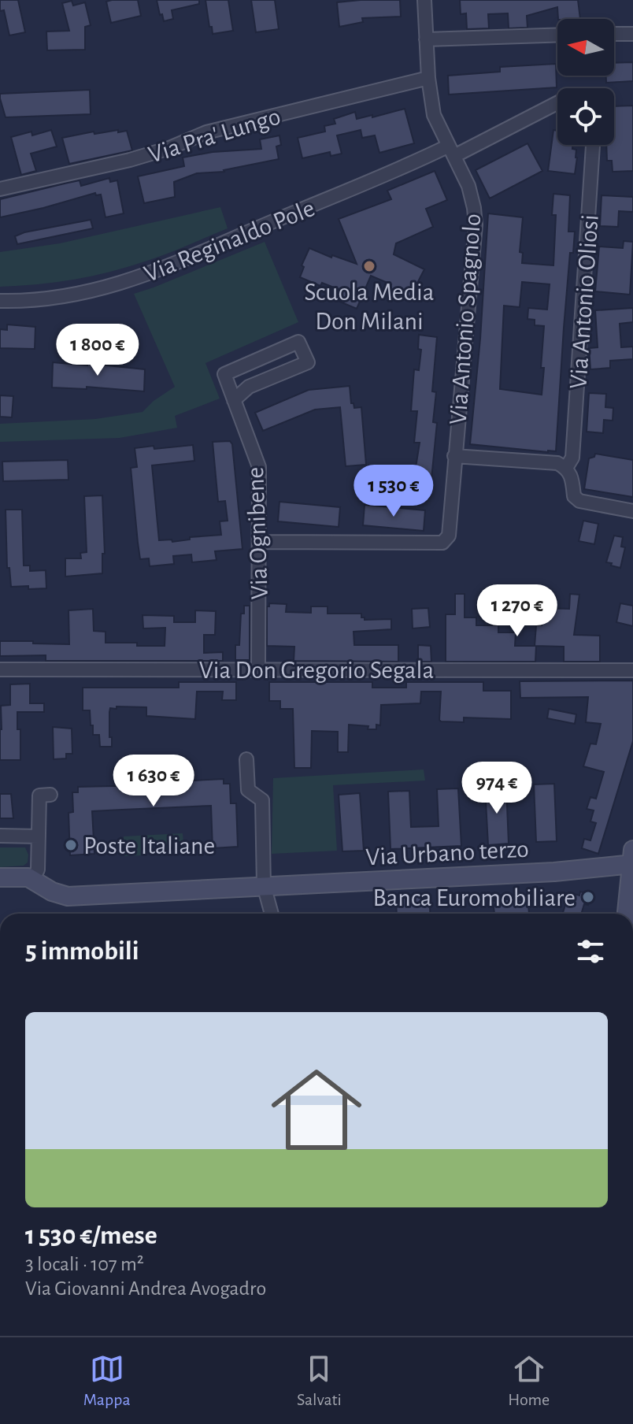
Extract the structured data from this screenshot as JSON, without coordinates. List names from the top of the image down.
{
  "streets": {
    "street": [
      "Via Pra' Lungo",
      "Via Reginaldo Pole",
      "Via Antonio Oliosi",
      "Via Antonio Spagnolo",
      "Via Ognibene",
      "Via Don Gregorio Segala",
      "Via Urbano terzo"
    ]
  },
  "crossings": [
    ["Via Pra' Lungo", "Via Antonio Spagnolo"],
    ["Via Reginaldo Pole", "Via Antonio Spagnolo"],
    ["Via Antonio Spagnolo", "Via Ognibene"],
    ["Via Ognibene", "Via Don Gregorio Segala"]
  ],
  "places": ["Scuola Media Don Milani", "Poste Italiane", "Banca Euromobiliare"],
  "north": "left",
  "page": {
    "price": [
      "1 800 €",
      "1 530 €",
      "1 270 €",
      "1 630 €",
      "974 €"
    ],
    "heading": "5 immobili",
    "list": [
      {
        "name": "1 530 €/mese",
        "note": "3 locali · 107 m² · Via Giovanni Andrea Avogadro"
      }
    ],
    "tabs": ["Mappa", "Salvati", "Home"]
  }
}
